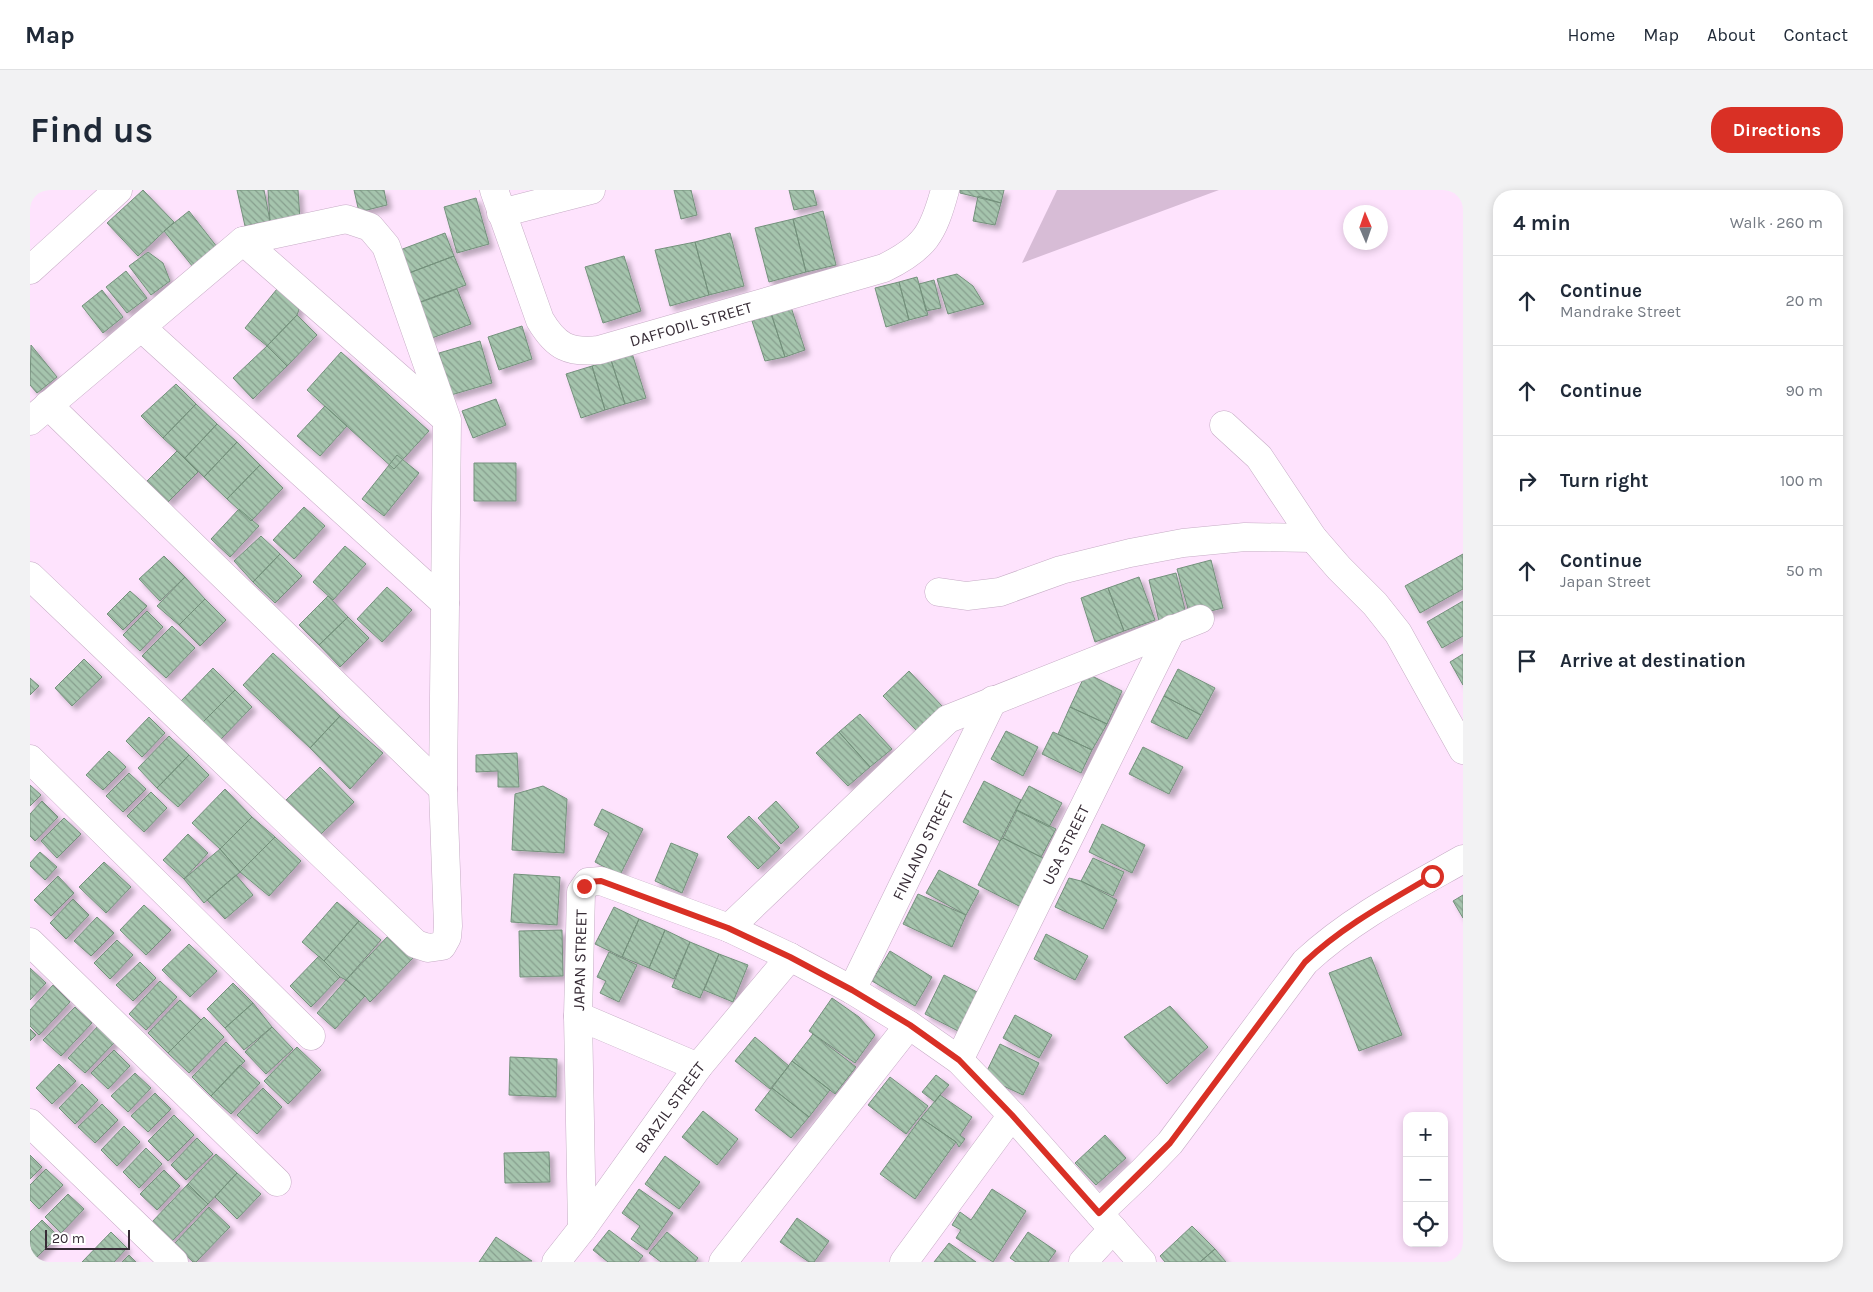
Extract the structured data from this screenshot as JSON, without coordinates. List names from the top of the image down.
{
  "streets": {
    "street": [
      "DAFFODIL STREET",
      "USA STREET",
      "FINLAND STREET",
      "JAPAN STREET",
      "BRAZIL STREET"
    ]
  },
  "crossings": [
    ["USA STREET", "JAPAN STREET"],
    ["FINLAND STREET", "JAPAN STREET"],
    ["JAPAN STREET", "BRAZIL STREET"]
  ],
  "scale_bar": "20 m",
  "north": "top",
  "page": {
    "header": "Map",
    "nav": [
      "Home",
      "Map",
      "About",
      "Contact"
    ],
    "buttons": "Directions",
    "title": "Find us",
    "heading": ["4 min", "Walk · 260 m"],
    "list": [
      ["Continue", "Mandrake Street", "20 m"],
      ["Continue", "90 m"],
      ["Turn right", "100 m"],
      ["Continue", "Japan Street", "50 m"],
      "Arrive at destination"
    ],
    "map_buttons": ["+", "−"],
    "scale": "20 m"
  }
}
